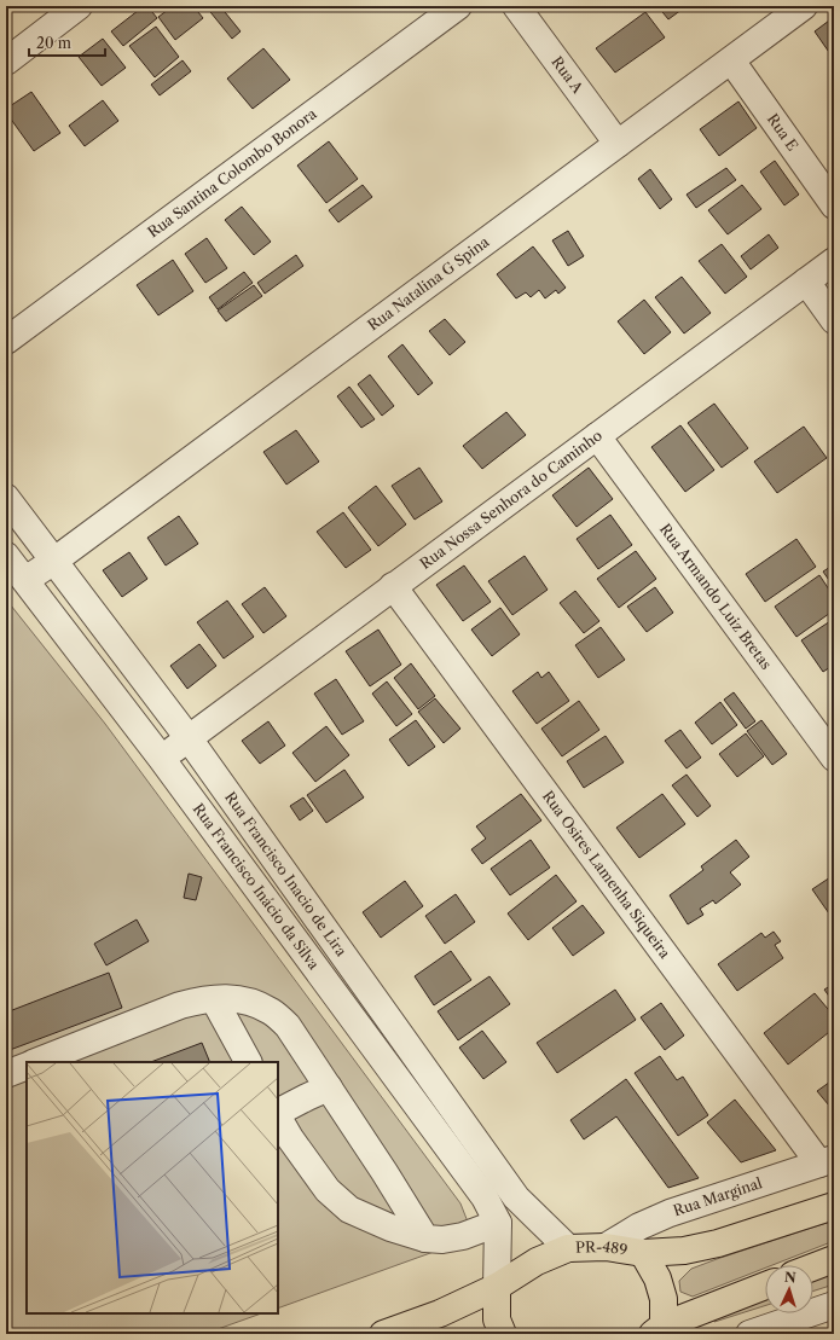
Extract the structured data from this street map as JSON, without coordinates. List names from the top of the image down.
{
  "streets": {
    "main road": ["PR-489"],
    "street": [
      "Rua A",
      "Rua E",
      "Rua Santina Colombo Bonora",
      "Rua Natalina G Spina",
      "Rua Nossa Senhora do Caminho",
      "Rua Armando Luiz Bretas",
      "Rua Francisco Inacio de Lira",
      "Rua Osires Lamenha Siqueira",
      "Rua Francisco Inácio da Silva",
      "Rua Marginal"
    ]
  },
  "crossings": [
    ["Rua A", "Rua Natalina G Spina"],
    ["Rua E", "Rua Natalina G Spina"],
    ["Rua Natalina G Spina", "Rua Francisco Inacio de Lira"],
    ["Rua Natalina G Spina", "Rua Francisco Inácio da Silva"],
    ["Rua Nossa Senhora do Caminho", "Rua Armando Luiz Bretas"],
    ["Rua Nossa Senhora do Caminho", "Rua Francisco Inacio de Lira"],
    ["Rua Nossa Senhora do Caminho", "Rua Osires Lamenha Siqueira"],
    ["Rua Nossa Senhora do Caminho", "Rua Francisco Inácio da Silva"],
    ["Rua Francisco Inacio de Lira", "PR-489"],
    ["Rua Osires Lamenha Siqueira", "Rua Marginal"],
    ["Rua Marginal", "PR-489"]
  ],
  "scale_bar": "20 m",
  "north": "top"
}
